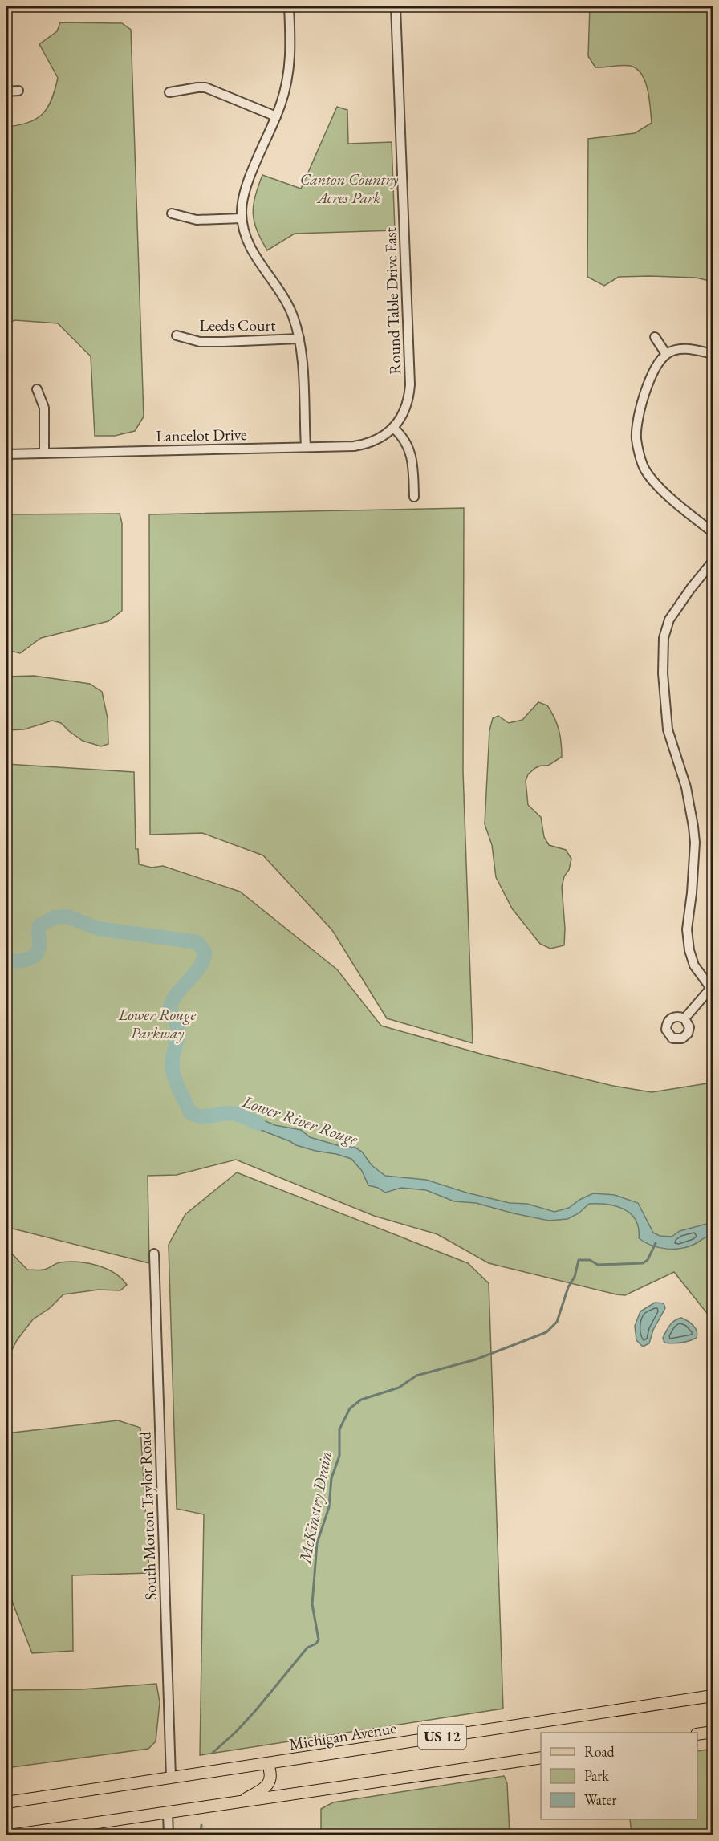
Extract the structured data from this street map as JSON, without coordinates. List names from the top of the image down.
{
  "streets": {
    "main road": ["Michigan Avenue", "US 12"],
    "street": [
      "Round Table Drive East",
      "Leeds Court",
      "Lancelot Drive",
      "South Morton Taylor Road"
    ]
  },
  "crossings": [
    ["Round Table Drive East", "Lancelot Drive"],
    ["South Morton Taylor Road", "Michigan Avenue"]
  ],
  "water": ["Lower River Rouge", "McKinstry Drain"],
  "parks": ["Canton Country Acres Park", "Lower Rouge Parkway"],
  "legend": ["Road", "Park", "Water"]
}
